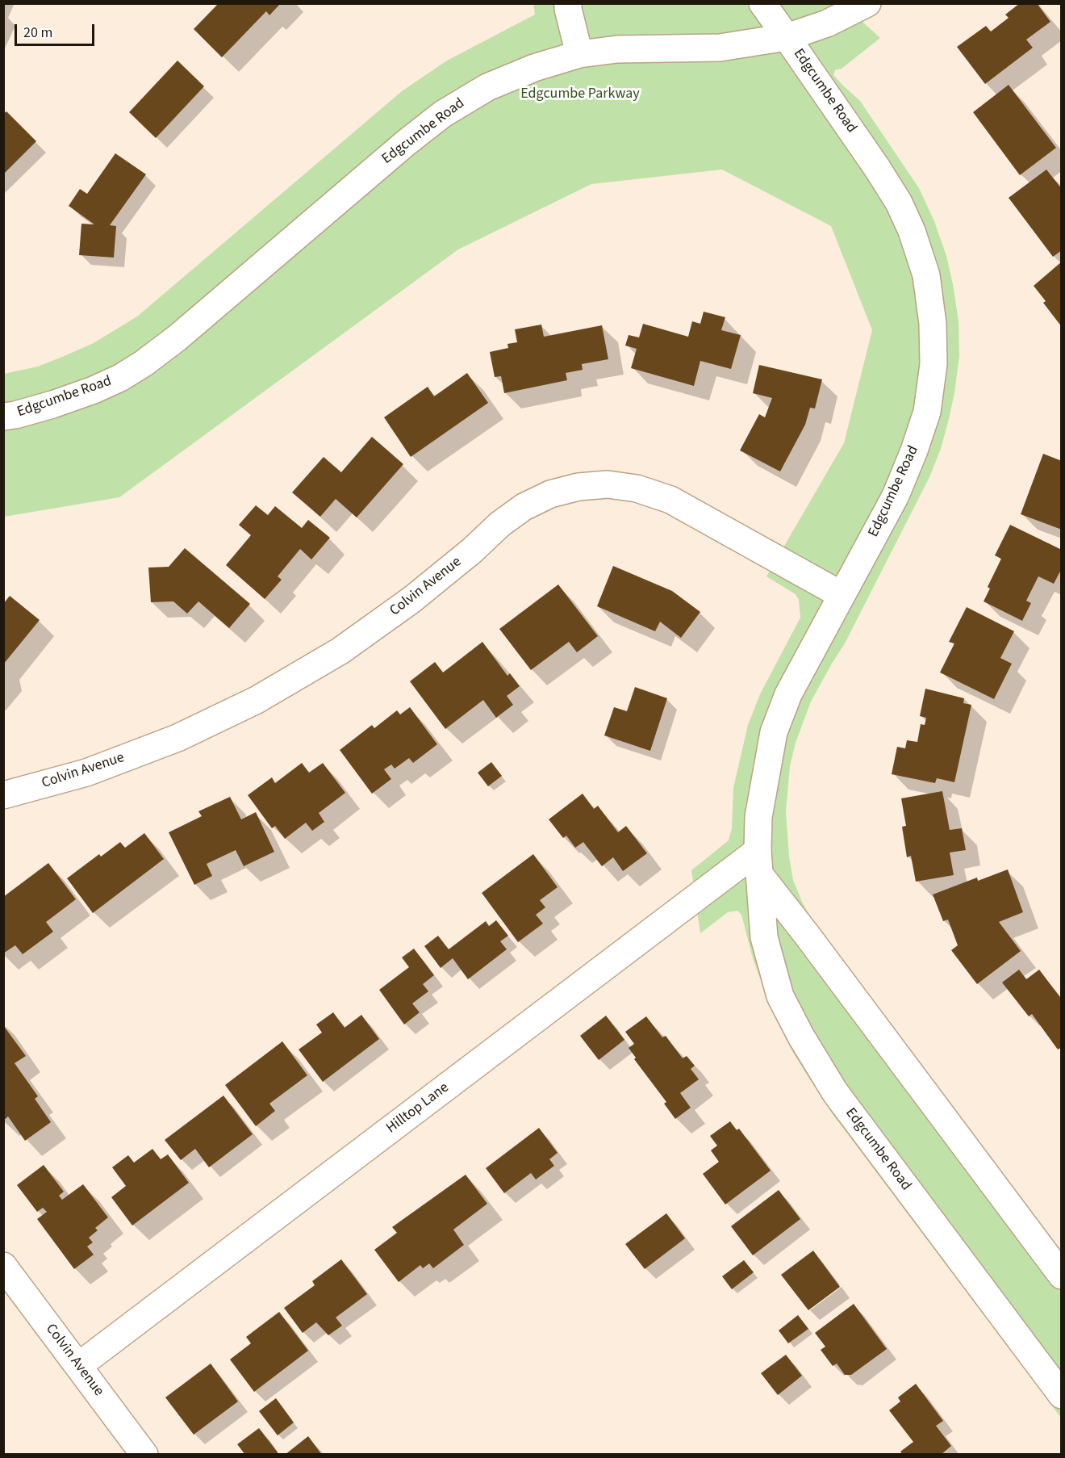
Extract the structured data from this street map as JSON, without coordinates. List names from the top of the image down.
{
  "streets": {
    "street": ["Edgcumbe Road", "Colvin Avenue", "Hilltop Lane"]
  },
  "crossings": [
    ["Edgcumbe Road", "Colvin Avenue"],
    ["Edgcumbe Road", "Hilltop Lane"],
    ["Colvin Avenue", "Hilltop Lane"]
  ],
  "parks": ["Edgcumbe Parkway"],
  "scale_bar": "20 m"
}
